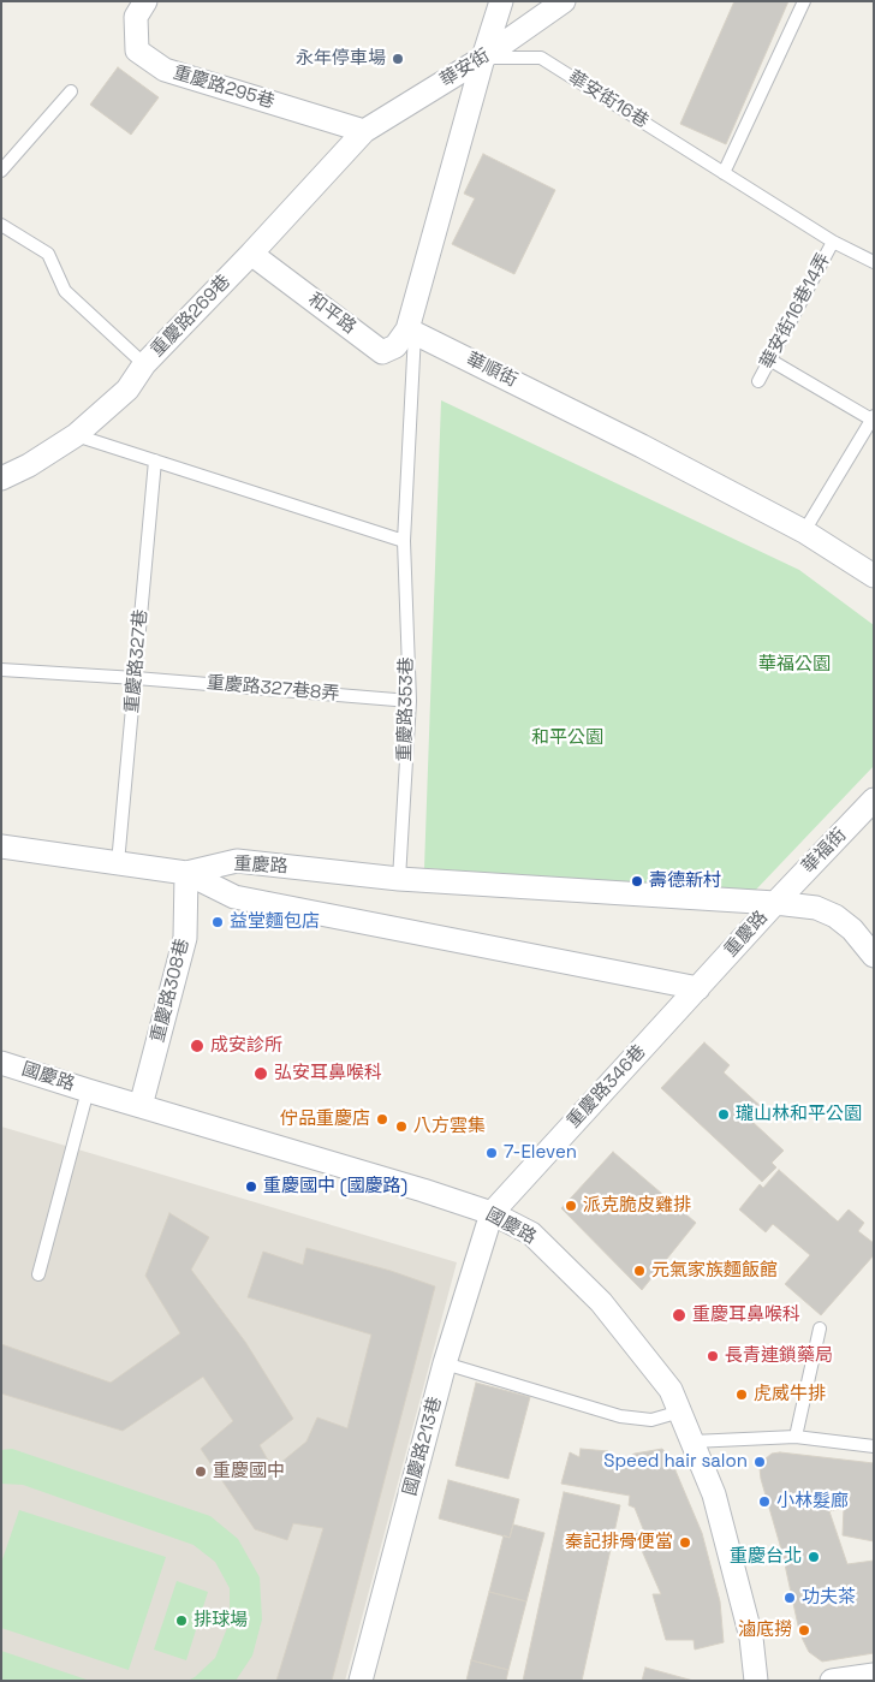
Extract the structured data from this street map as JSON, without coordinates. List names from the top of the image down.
{
  "streets": {
    "street": [
      "華安街",
      "重慶路295巷",
      "和平路",
      "重慶路269巷",
      "華順街",
      "華福街",
      "重慶路",
      "重慶路308巷",
      "國慶路",
      "重慶路346巷",
      "國慶路213巷"
    ],
    "lane": [
      "華安街16巷",
      "華安街16巷14弄",
      "重慶路327巷",
      "重慶路327巷8弄",
      "重慶路353巷"
    ]
  },
  "crossings": [
    ["華安街", "重慶路295巷"],
    ["華安街", "華安街16巷"],
    ["華安街", "重慶路269巷"],
    ["重慶路295巷", "重慶路269巷"],
    ["華安街16巷", "華安街16巷14弄"],
    ["和平路", "重慶路269巷"],
    ["和平路", "華順街"],
    ["和平路", "重慶路353巷"],
    ["華順街", "重慶路353巷"],
    ["重慶路327巷", "重慶路327巷8弄"],
    ["重慶路327巷", "重慶路"],
    ["重慶路327巷8弄", "重慶路353巷"],
    ["重慶路353巷", "重慶路"],
    ["華福街", "重慶路"],
    ["重慶路", "重慶路308巷"],
    ["重慶路", "重慶路346巷"],
    ["重慶路308巷", "國慶路"],
    ["國慶路", "重慶路346巷"],
    ["國慶路", "國慶路213巷"],
    ["重慶路346巷", "國慶路213巷"]
  ],
  "parks": ["華福公園", "和平公園"],
  "places": [
    "永年停車場",
    "壽德新村",
    "益堂麵包店",
    "成安診所",
    "弘安耳鼻喉科",
    "瓏山林和平公園",
    "佇品重慶店",
    "八方雲集",
    "7-Eleven",
    "重慶國中 (國慶路)",
    "派克脆皮雞排",
    "元氣家族麵飯館",
    "重慶耳鼻喉科",
    "長青連鎖藥局",
    "虎威牛排",
    "Speed hair salon",
    "重慶國中",
    "小林髮廊",
    "秦記排骨便當",
    "重慶台北",
    "功夫茶",
    "排球場",
    "滷底撈"
  ]
}
